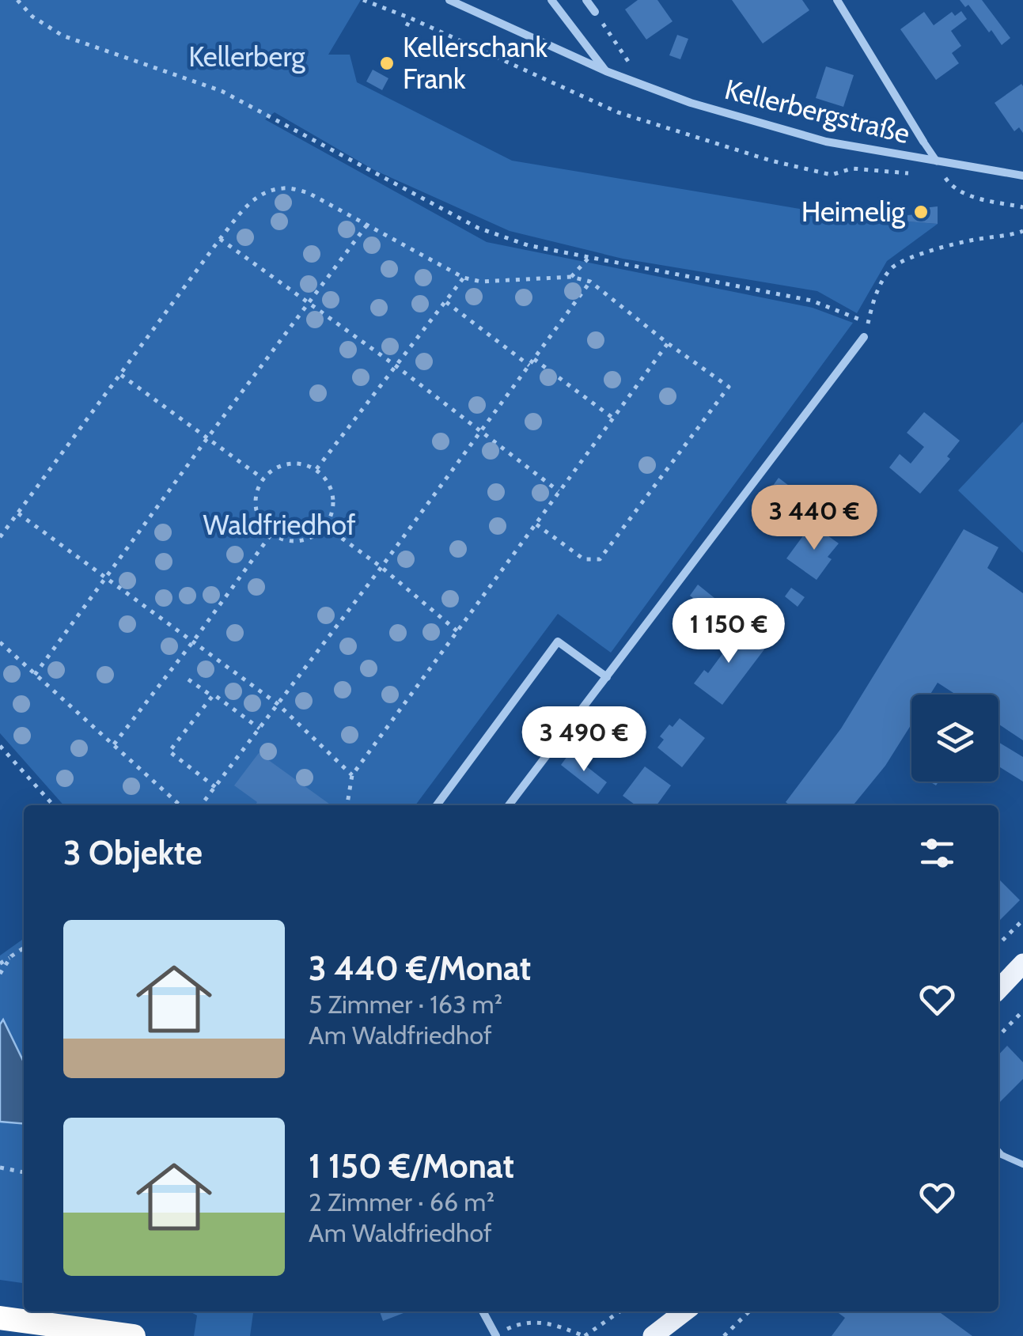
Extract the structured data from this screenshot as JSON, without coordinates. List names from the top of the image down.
{
  "streets": {
    "street": ["Kellerbergstraße"]
  },
  "parks": ["Kellerberg", "Waldfriedhof"],
  "places": ["Kellerschank Frank", "Heimelig"],
  "page": {
    "price": ["3 440 €", "1 150 €", "3 490 €"],
    "heading": "3 Objekte",
    "list": [
      {
        "name": "3 440 €/Monat",
        "note": "5 Zimmer · 163 m² · Am Waldfriedhof"
      },
      {
        "name": "1 150 €/Monat",
        "note": "2 Zimmer · 66 m² · Am Waldfriedhof"
      }
    ]
  }
}
